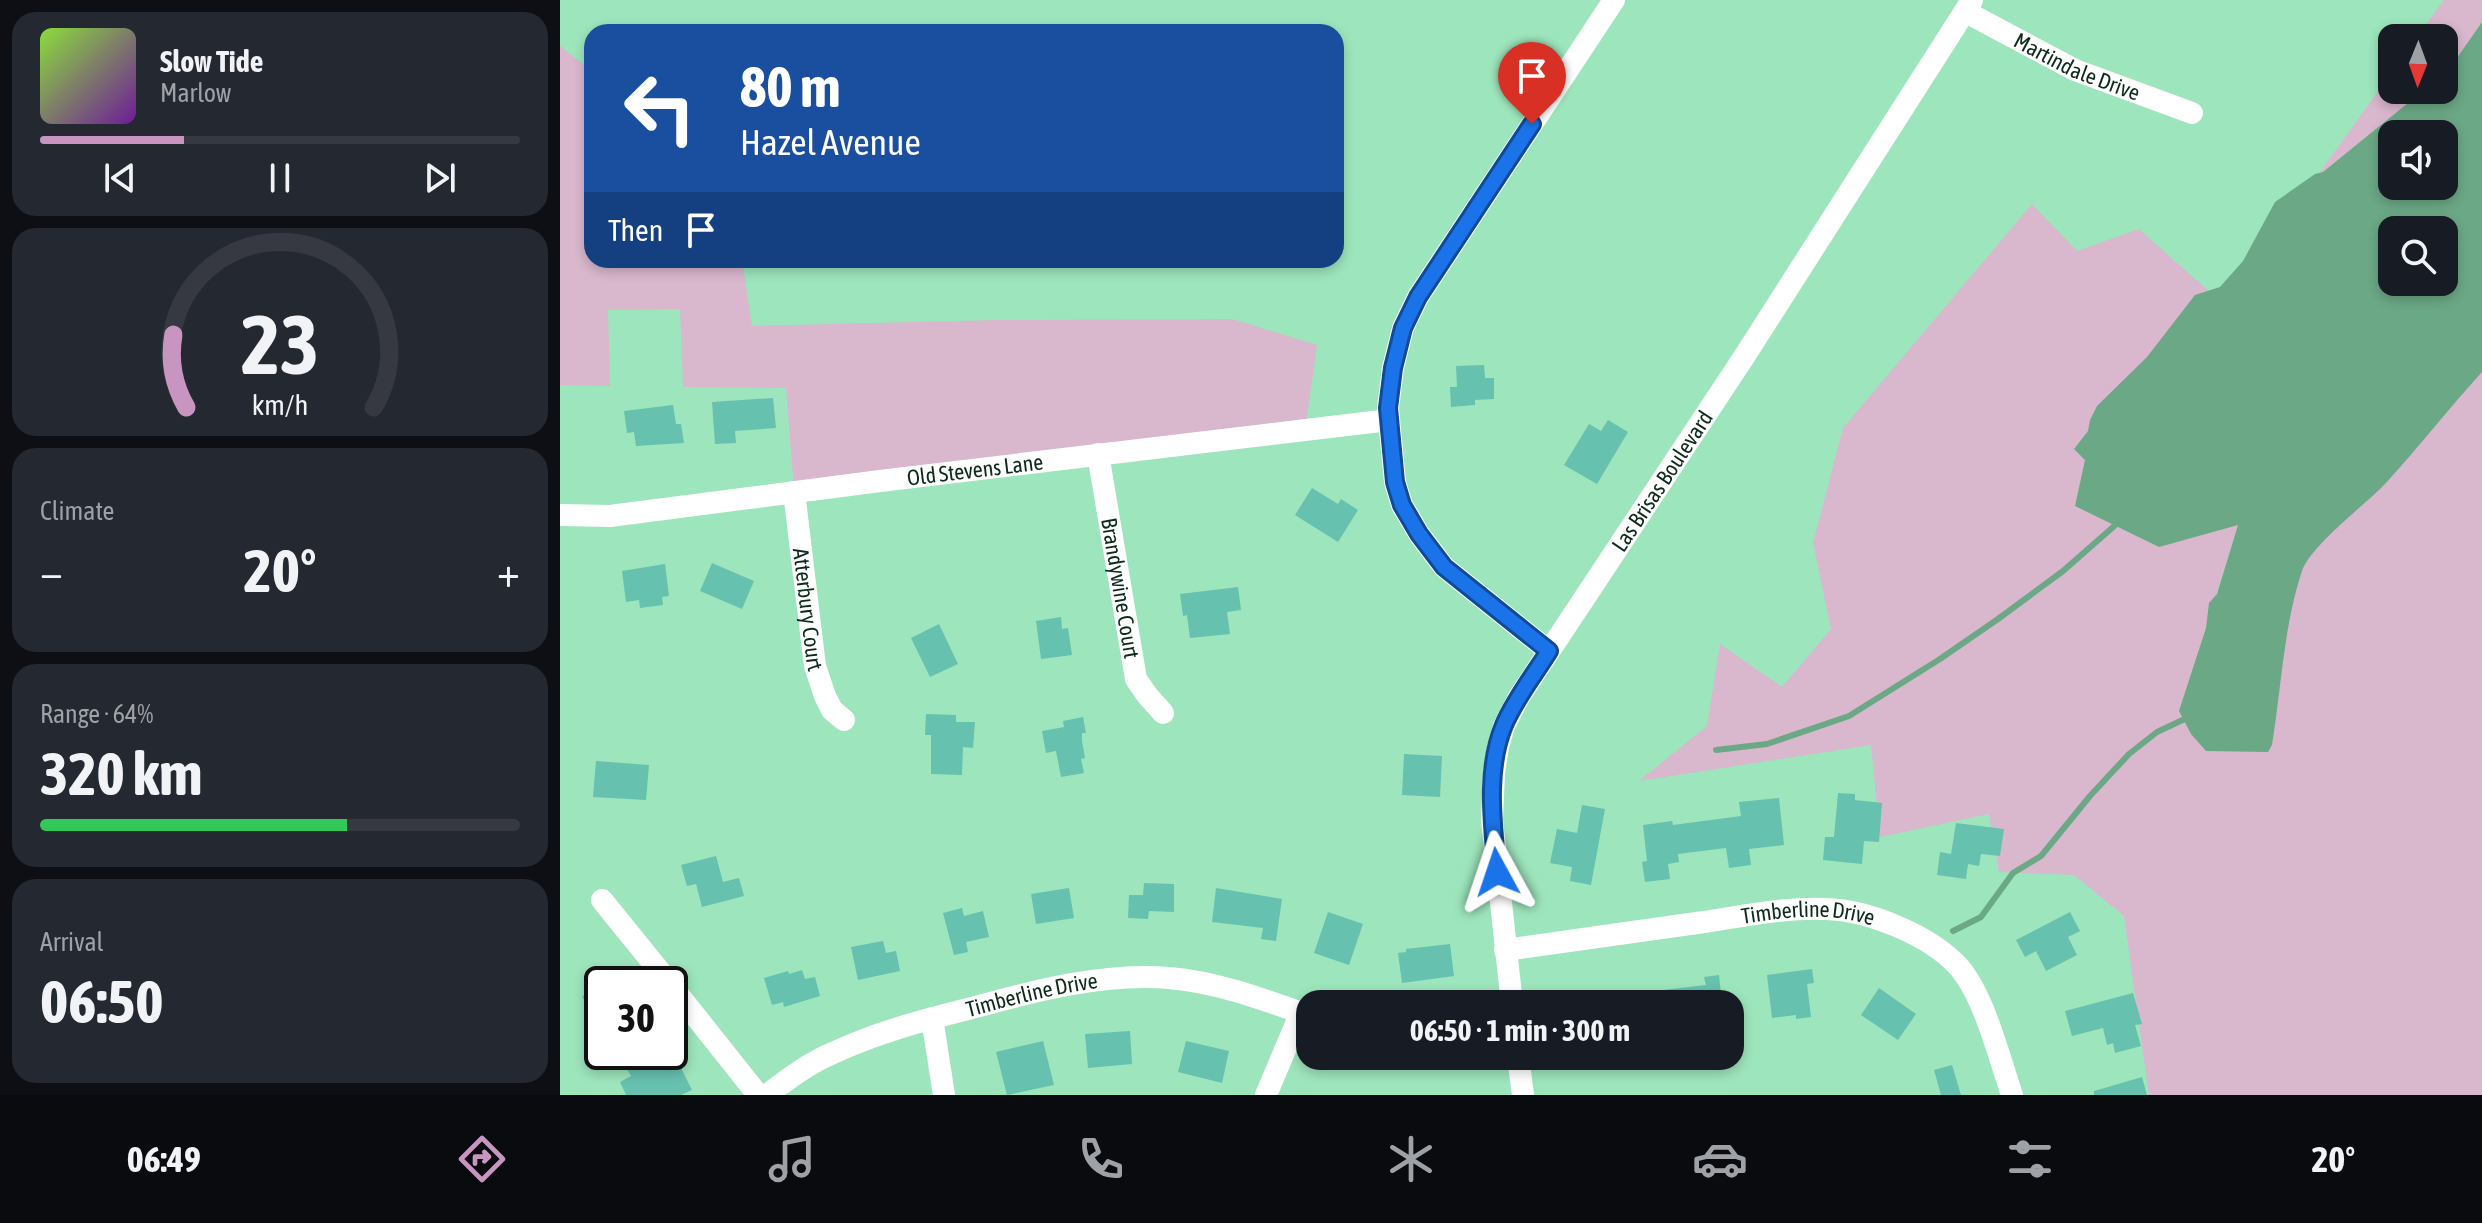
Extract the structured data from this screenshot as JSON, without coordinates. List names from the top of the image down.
{
  "streets": {
    "street": [
      "Martindale Drive",
      "Old Stevens Lane",
      "Las Brisas Boulevard",
      "Brandywine Court",
      "Atterbury Court",
      "Timberline Drive"
    ]
  },
  "crossings": [
    ["Martindale Drive", "Las Brisas Boulevard"],
    ["Old Stevens Lane", "Brandywine Court"],
    ["Old Stevens Lane", "Atterbury Court"],
    ["Las Brisas Boulevard", "Timberline Drive"]
  ],
  "north": "bottom",
  "page": {
    "turn": ["80 m", "Hazel Avenue"],
    "song": ["Slow Tide", "Marlow"],
    "then": "Then",
    "tile": [
      "Climate",
      ["Range · 64%", "320 km"],
      ["Arrival", "06:50"]
    ],
    "heat": ["−", "20°", "+"],
    "limit": "30",
    "trip": "06:50 · 1 min · 300 m",
    "tabs": ["06:49", "20°"],
    "gauge": ["23", "km/h"]
  }
}
